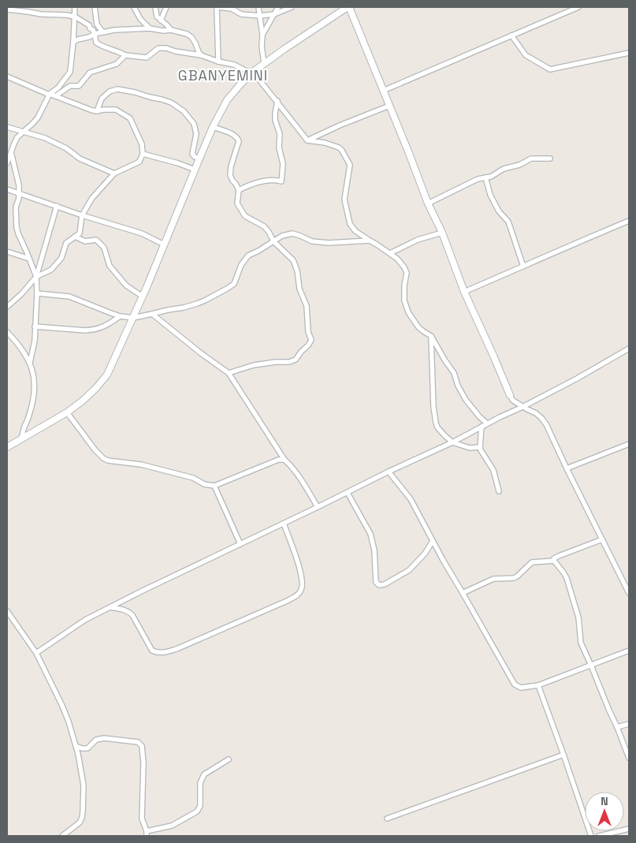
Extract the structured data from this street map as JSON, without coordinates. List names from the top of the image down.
{
  "districts": ["GBANYEMINI"],
  "north": "top"
}
